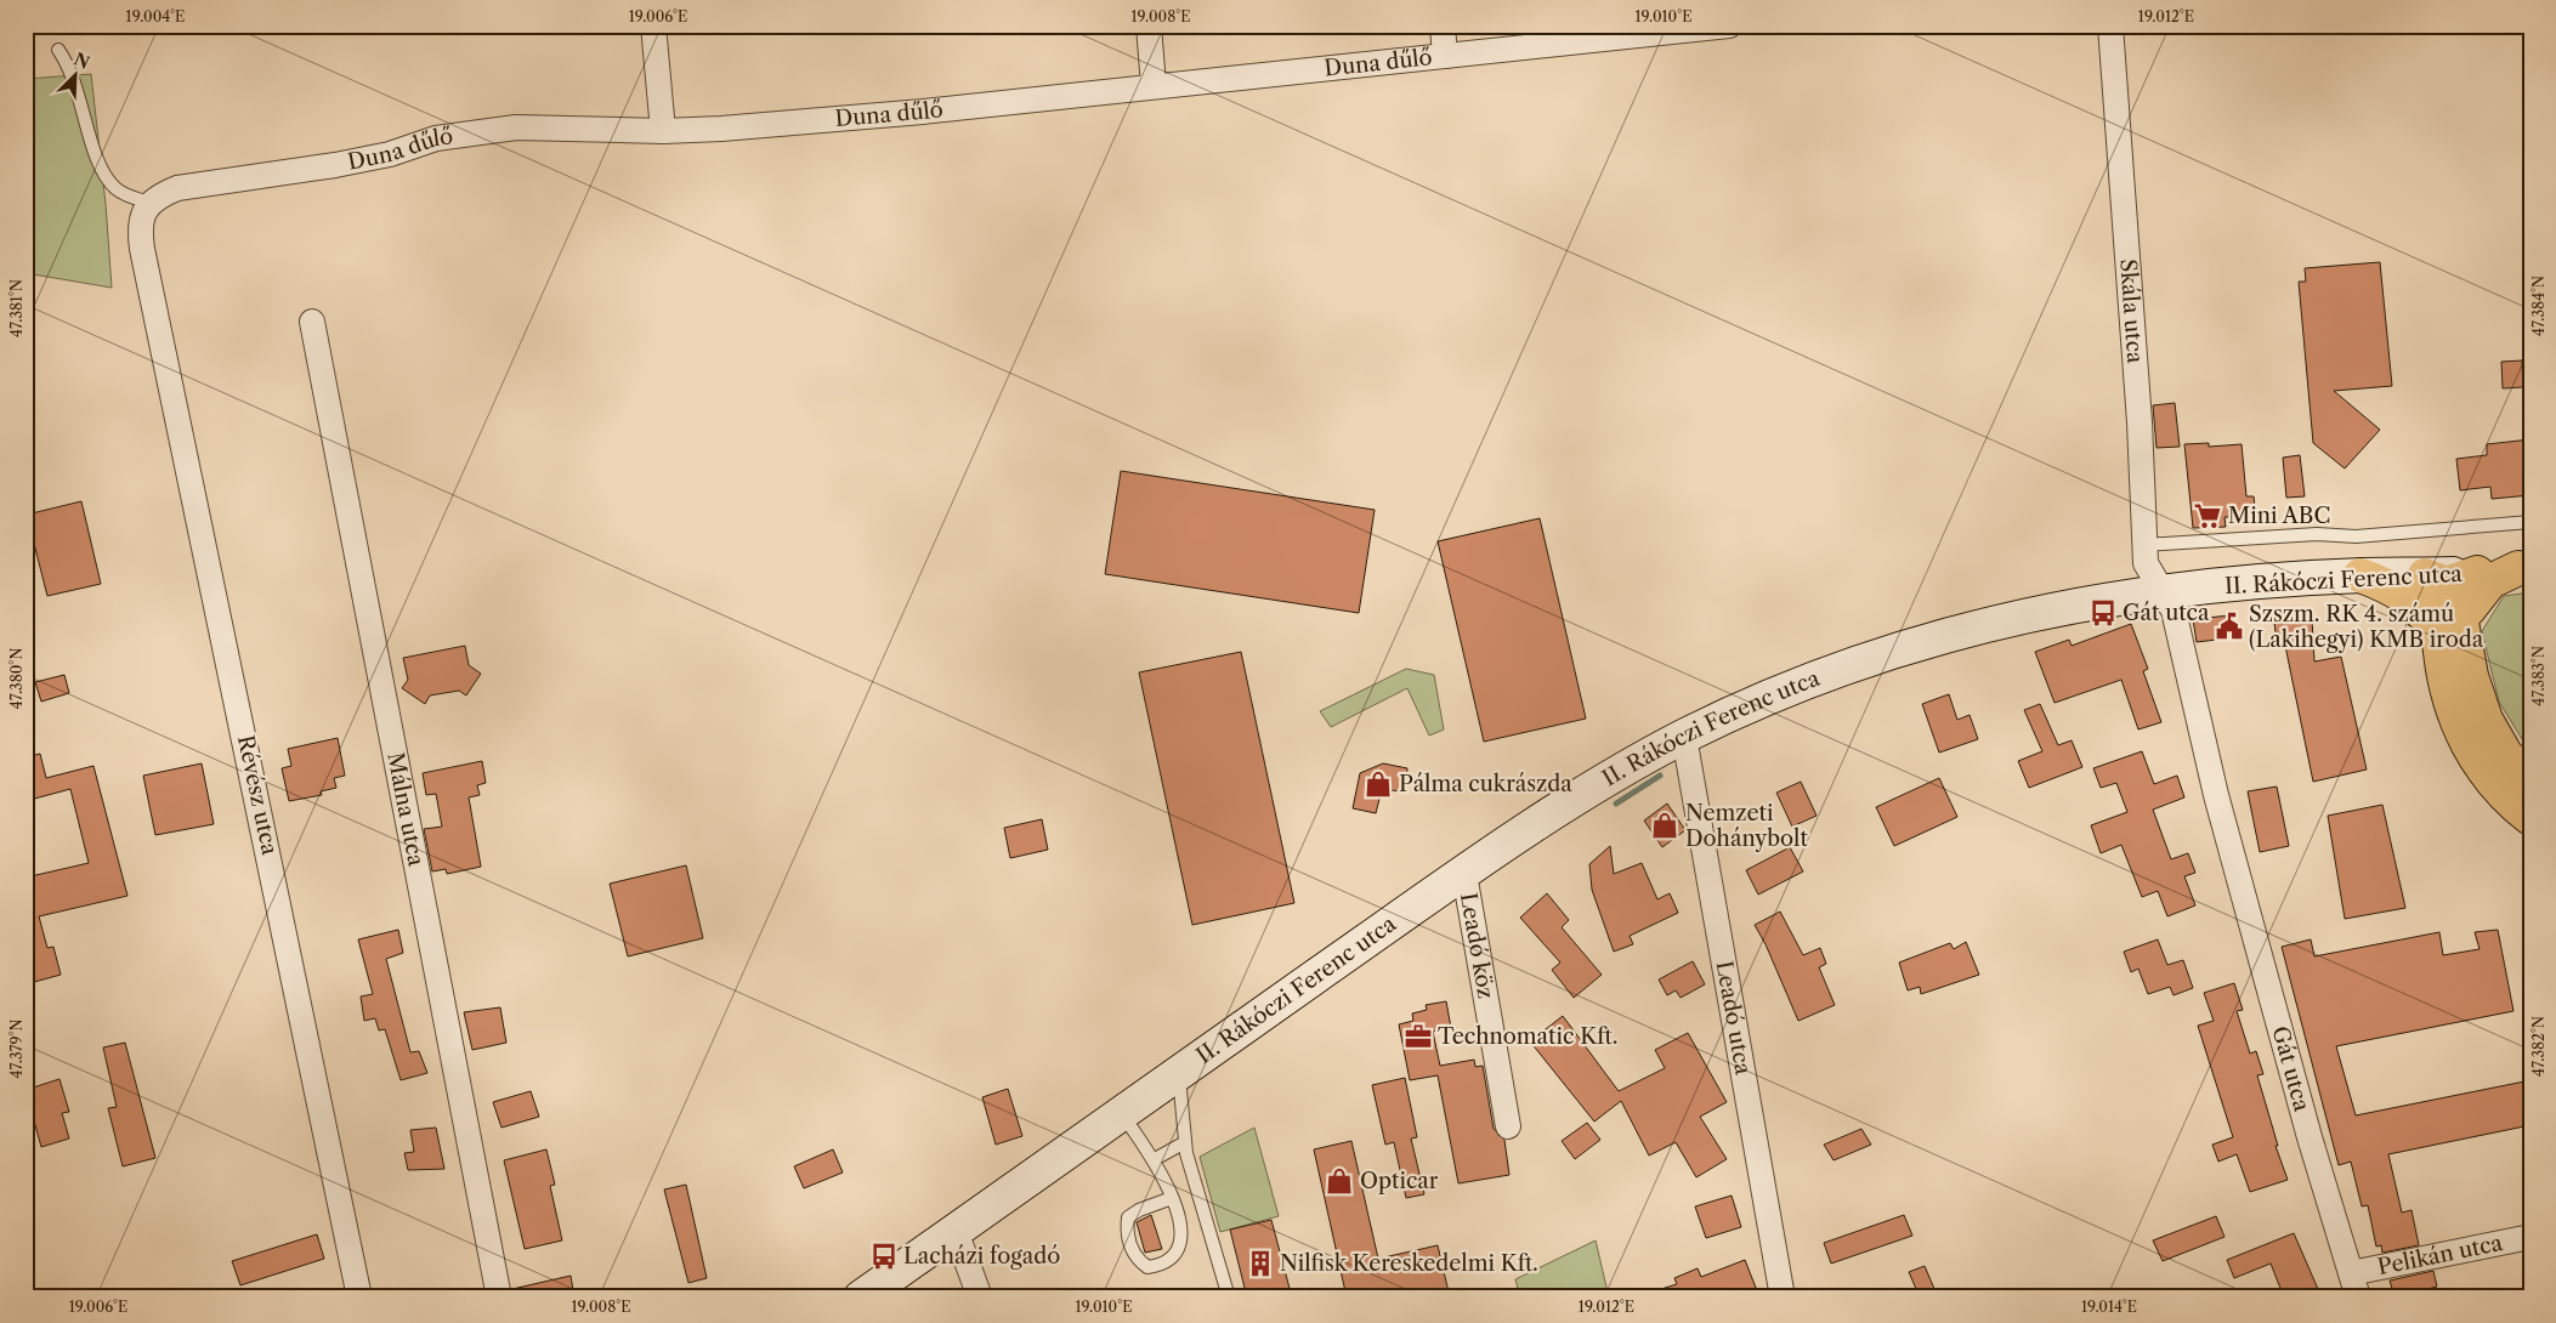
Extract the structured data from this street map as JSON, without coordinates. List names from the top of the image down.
{
  "streets": {
    "main road": ["II. Rákóczi Ferenc utca"],
    "street": [
      "Duna dűlő",
      "Skála utca",
      "Révész utca",
      "Málna utca",
      "Leadó köz",
      "Leadó utca",
      "Gát utca",
      "Pelikán utca"
    ]
  },
  "crossings": [
    ["Duna dűlő", "Révész utca"],
    ["Skála utca", "II. Rákóczi Ferenc utca"],
    ["Skála utca", "Gát utca"],
    ["II. Rákóczi Ferenc utca", "Leadó köz"],
    ["II. Rákóczi Ferenc utca", "Leadó utca"],
    ["II. Rákóczi Ferenc utca", "Gát utca"],
    ["Gát utca", "Pelikán utca"]
  ],
  "places": {
    "supermarket": ["Mini ABC"],
    "bus stop": ["Gát utca", "Lacházi fogadó"],
    "public building": ["Szszm. RK 4. számú (Lakihegyi) KMB iroda"],
    "shop": ["Pálma cukrászda", "Nemzeti Dohánybolt", "Opticar"],
    "office": ["Technomatic Kft."],
    "building": ["Nilfisk Kereskedelmi Kft."]
  },
  "north": "top right",
  "coordinates": [
    "19.004°E",
    "19.006°E",
    "19.008°E",
    "19.010°E",
    "19.012°E",
    "47.384°N",
    "47.381°N",
    "47.383°N",
    "47.380°N",
    "47.382°N",
    "47.379°N",
    "19.014°E"
  ]
}
